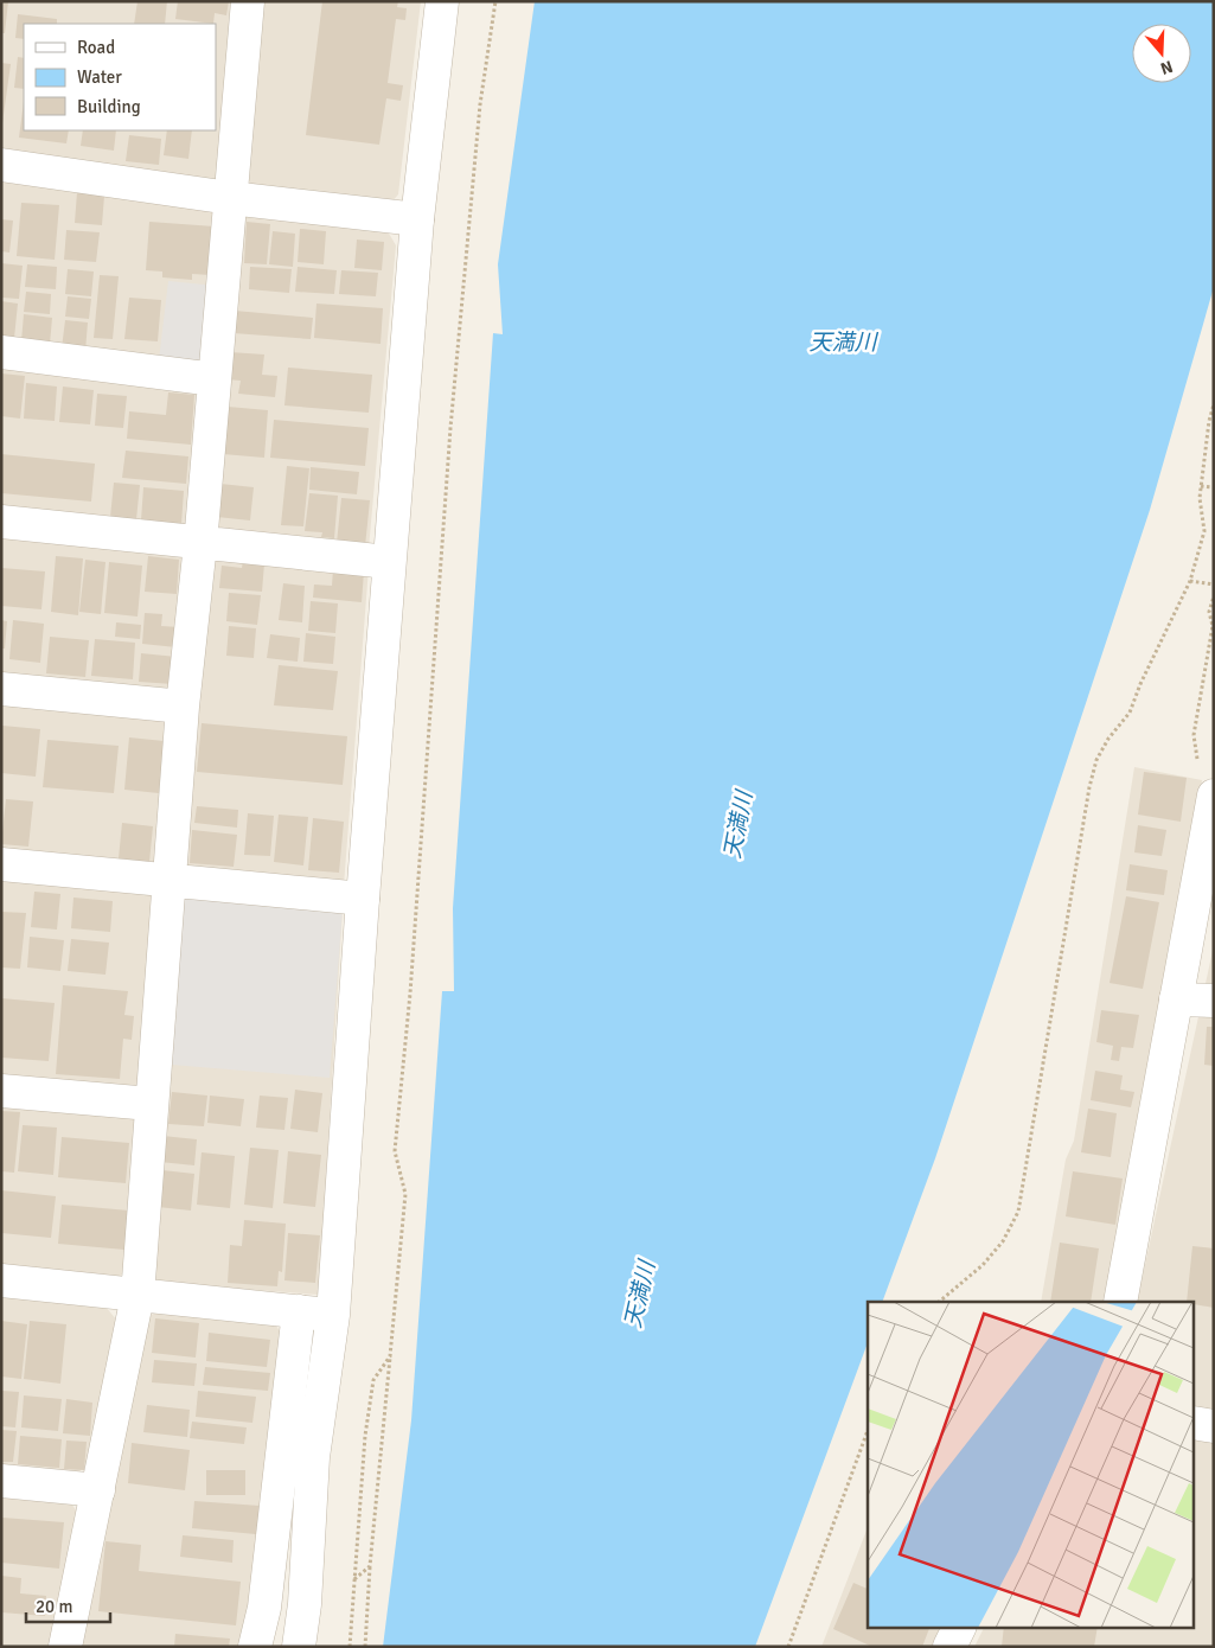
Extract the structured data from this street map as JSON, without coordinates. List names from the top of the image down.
{
  "water": ["天満川"],
  "legend": ["Road", "Water", "Building"],
  "scale_bar": "20 m",
  "north": "bottom"
}
